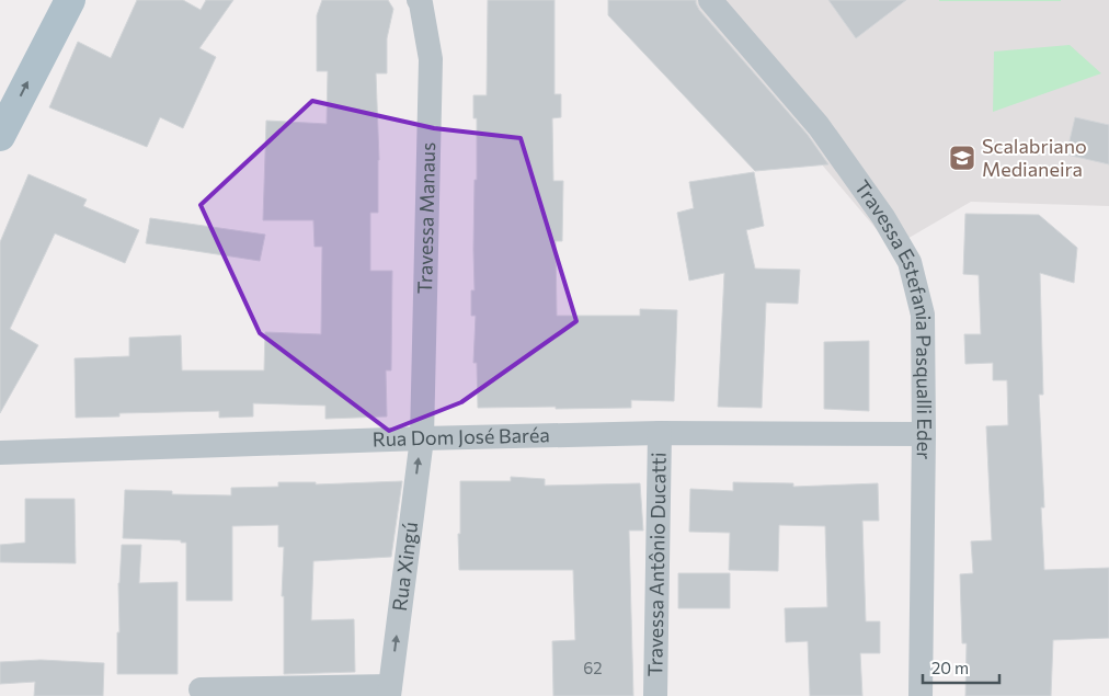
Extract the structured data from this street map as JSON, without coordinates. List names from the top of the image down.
{
  "streets": {
    "street": [
      "Travessa Manaus",
      "Travessa Estefania Pasqualli Eder",
      "Rua Dom José Baréa",
      "Travessa Antônio Ducatti",
      "Rua Xingú"
    ]
  },
  "crossings": [
    ["Travessa Manaus", "Rua Dom José Baréa"],
    ["Travessa Manaus", "Rua Xingú"],
    ["Travessa Estefania Pasqualli Eder", "Rua Dom José Baréa"],
    ["Rua Dom José Baréa", "Travessa Antônio Ducatti"],
    ["Rua Dom José Baréa", "Rua Xingú"]
  ],
  "one_way": ["Rua Xingú"],
  "places": {
    "school or university": ["Scalabriano Medianeira"]
  },
  "house_numbers": ["62"],
  "scale_bar": "20 m"
}
